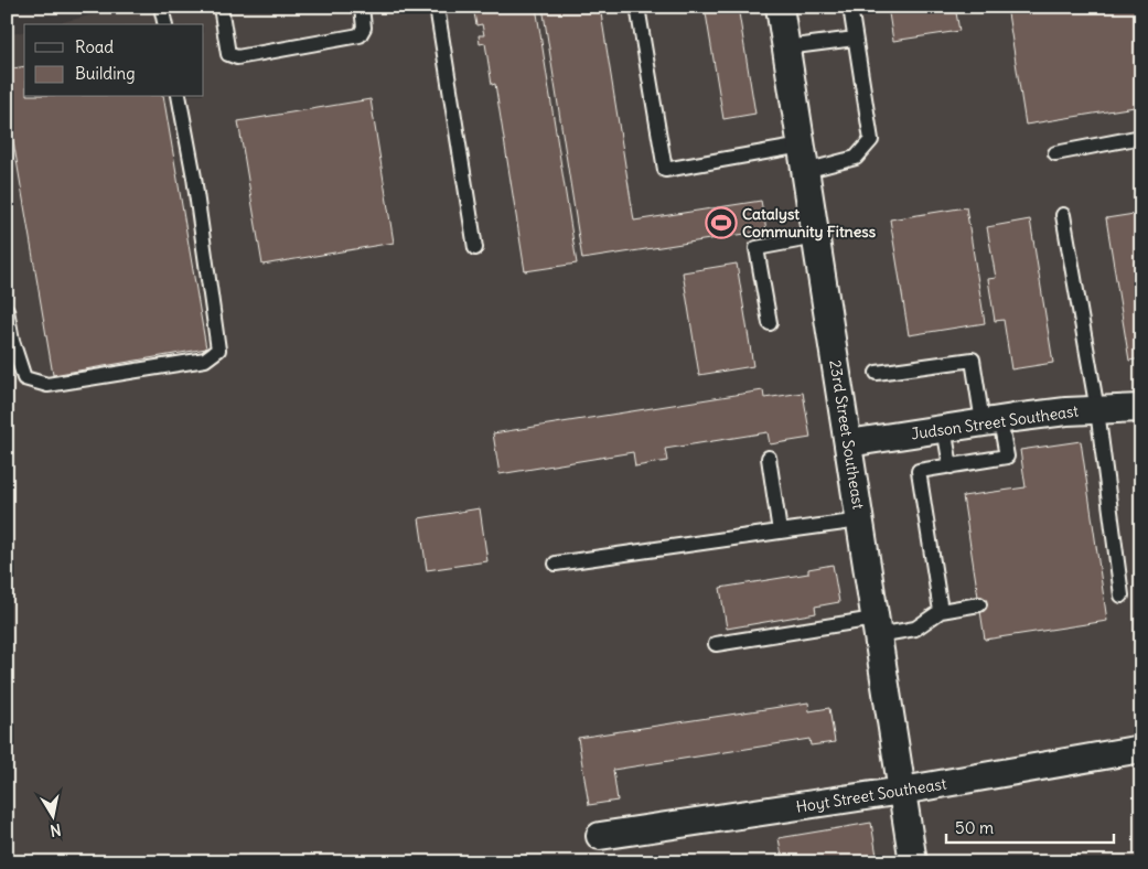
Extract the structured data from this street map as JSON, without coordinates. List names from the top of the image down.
{
  "streets": {
    "street": ["Judson Street Southeast", "23rd Street Southeast", "Hoyt Street Southeast"]
  },
  "crossings": [
    ["Judson Street Southeast", "23rd Street Southeast"],
    ["23rd Street Southeast", "Hoyt Street Southeast"]
  ],
  "places": {
    "sports": ["Catalyst Community Fitness"]
  },
  "legend": ["Road", "Building"],
  "scale_bar": "50 m",
  "north": "bottom"
}
